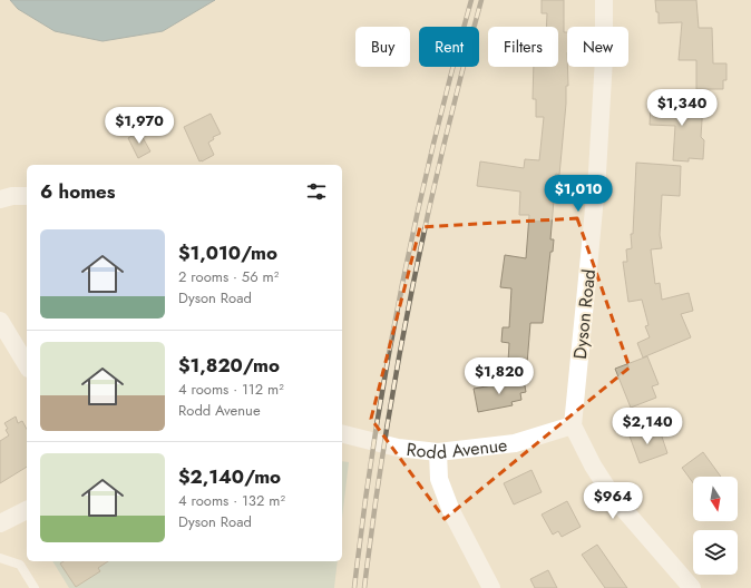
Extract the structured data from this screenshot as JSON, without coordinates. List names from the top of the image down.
{
  "streets": {
    "street": ["Dyson Road", "Rodd Avenue"]
  },
  "crossings": [
    ["Dyson Road", "Rodd Avenue"]
  ],
  "north": "bottom",
  "page": {
    "chip": [
      "Buy",
      "Rent",
      "Filters",
      "New"
    ],
    "price": [
      "$1,340",
      "$1,970",
      "$1,010",
      "$1,820",
      "$2,140",
      "$964"
    ],
    "heading": "6 homes",
    "list": [
      {
        "name": "$1,010/mo",
        "note": "2 rooms · 56 m² · Dyson Road"
      },
      {
        "name": "$1,820/mo",
        "note": "4 rooms · 112 m² · Rodd Avenue"
      },
      {
        "name": "$2,140/mo",
        "note": "4 rooms · 132 m² · Dyson Road"
      }
    ]
  }
}
